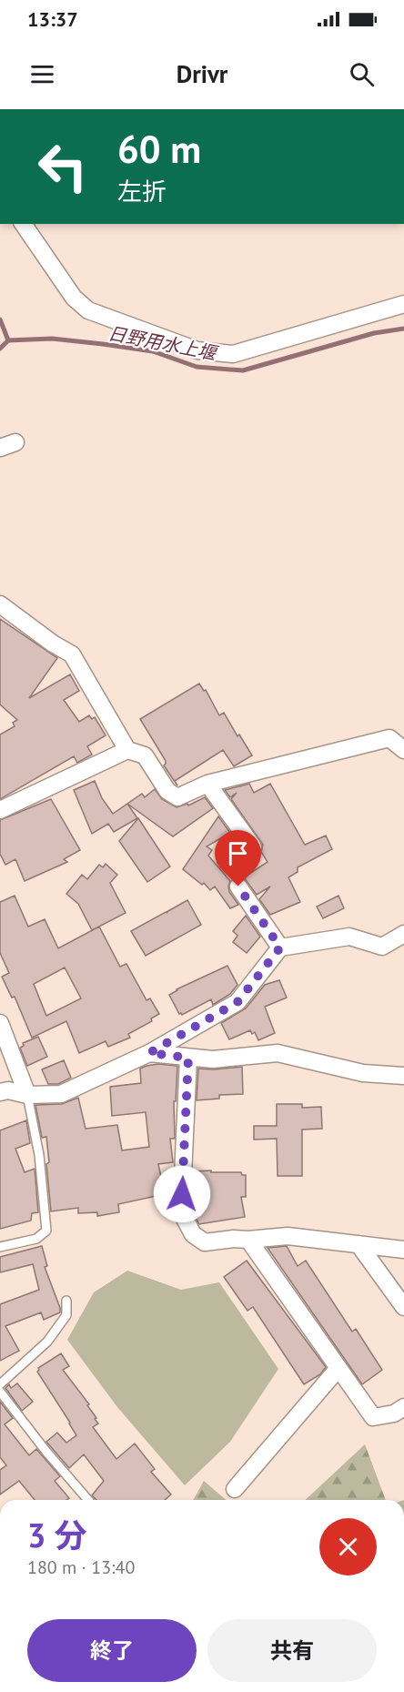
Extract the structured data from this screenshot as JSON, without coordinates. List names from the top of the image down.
{
  "water": ["日野用水上堰"],
  "page": {
    "status": "13:37",
    "header": "Drivr",
    "turn": ["60 m", "左折"],
    "heading": ["3 分", "180 m · 13:40"],
    "buttons": ["終了", "共有"]
  }
}
